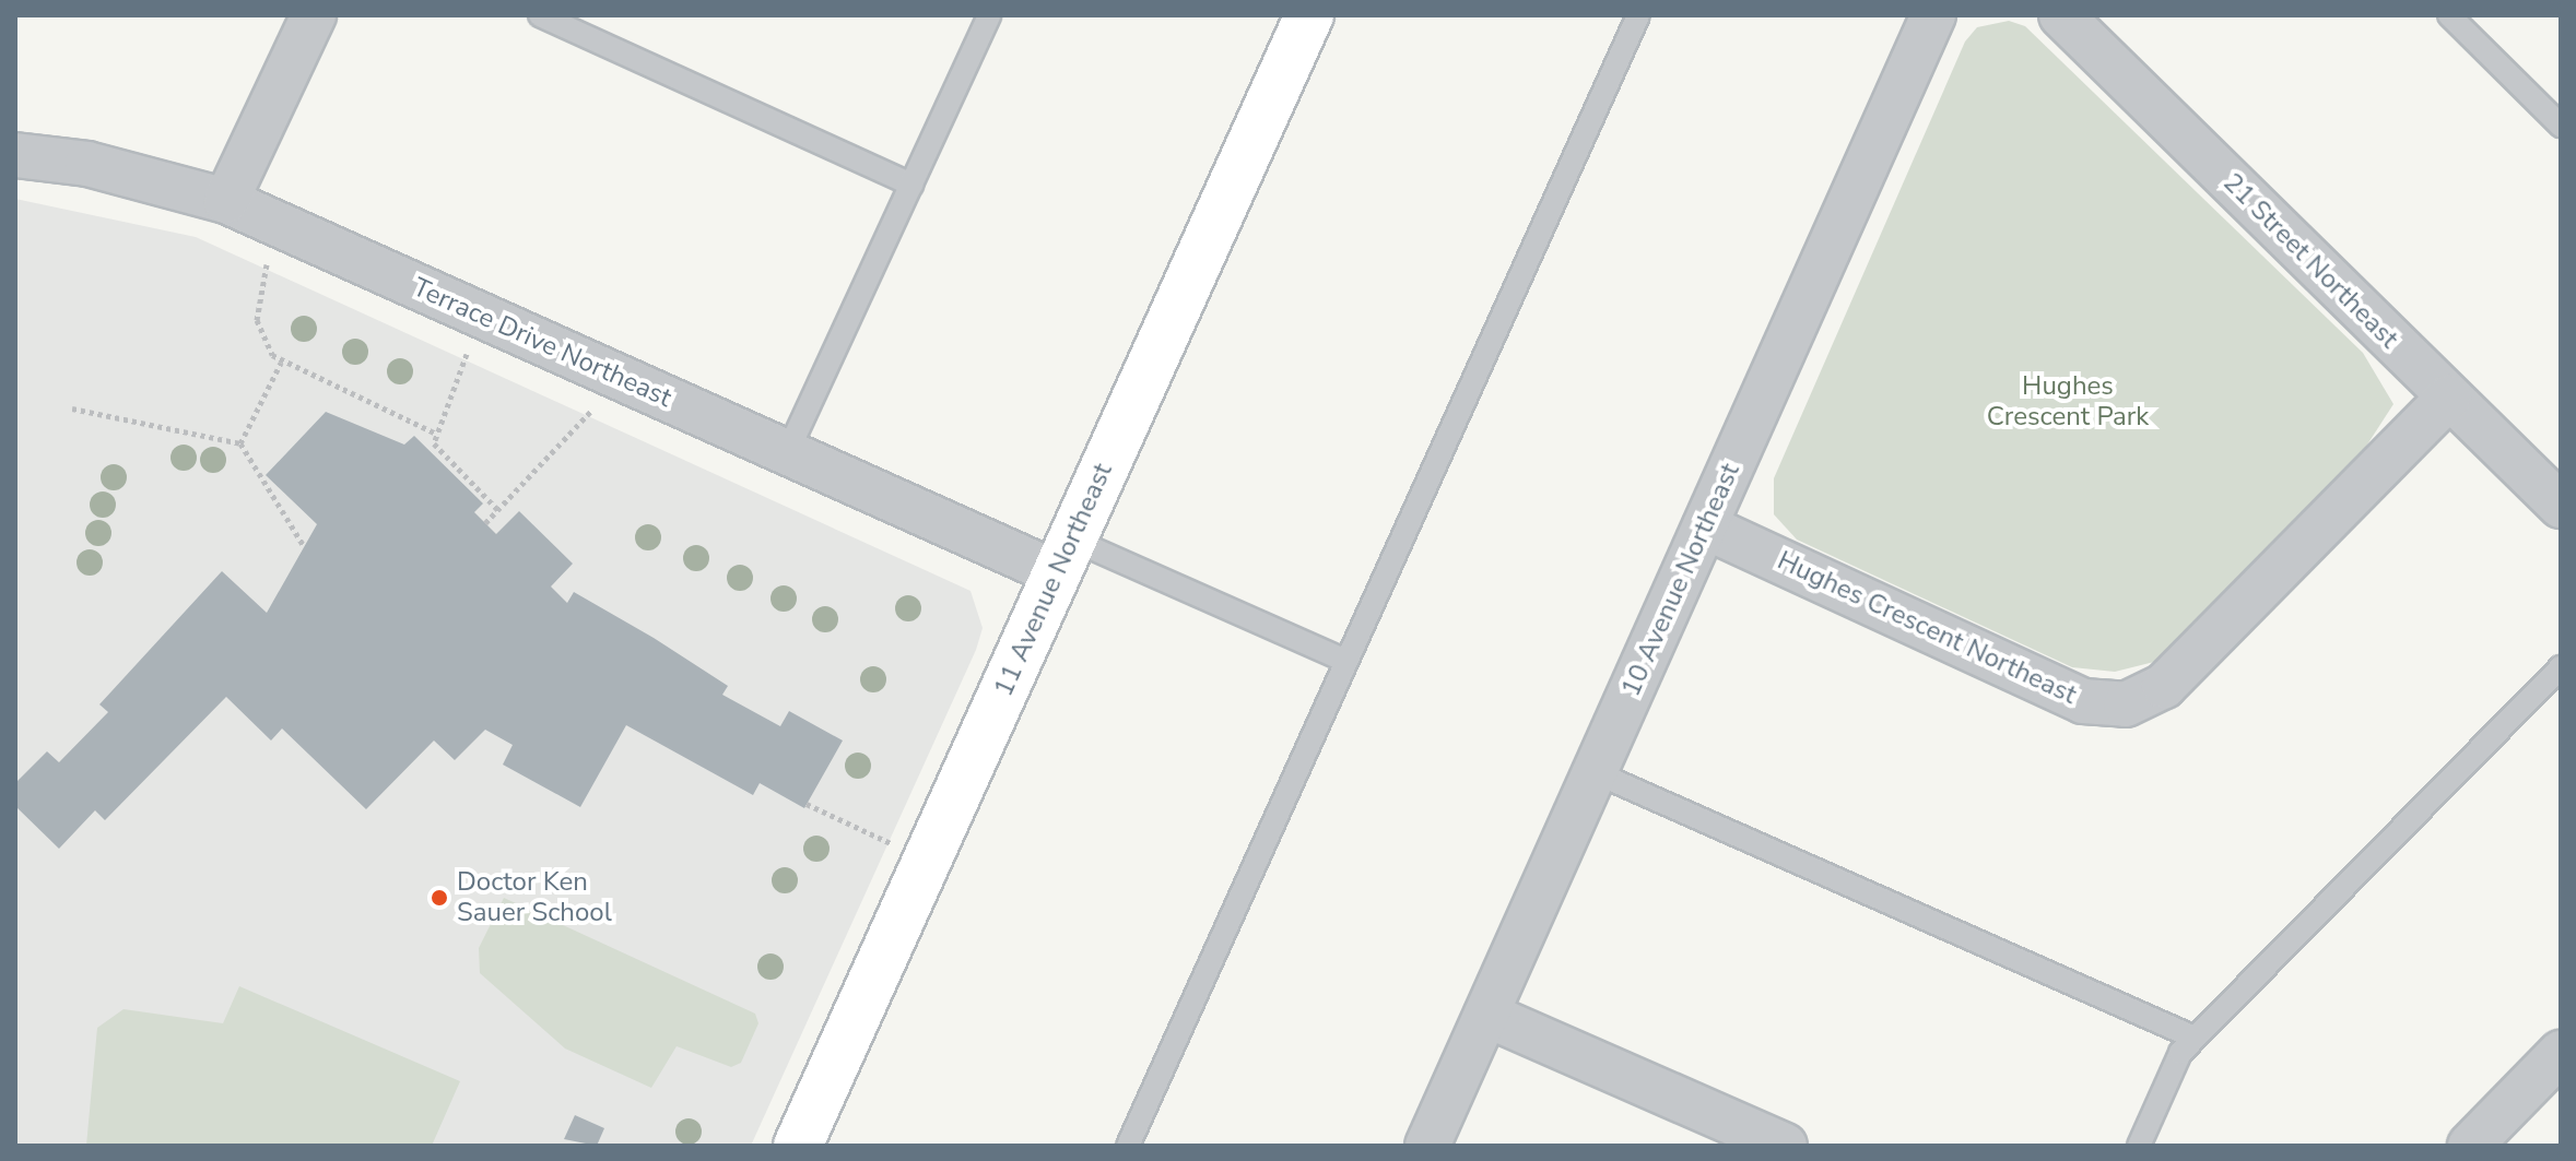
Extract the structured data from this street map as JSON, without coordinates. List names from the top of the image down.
{
  "streets": {
    "street": [
      "21 Street Northeast",
      "Terrace Drive Northeast",
      "11 Avenue Northeast",
      "10 Avenue Northeast",
      "Hughes Crescent Northeast"
    ]
  },
  "crossings": [
    ["21 Street Northeast", "Hughes Crescent Northeast"],
    ["Terrace Drive Northeast", "11 Avenue Northeast"],
    ["10 Avenue Northeast", "Hughes Crescent Northeast"]
  ],
  "parks": ["Hughes Crescent Park"],
  "places": ["Doctor Ken Sauer School"]
}
